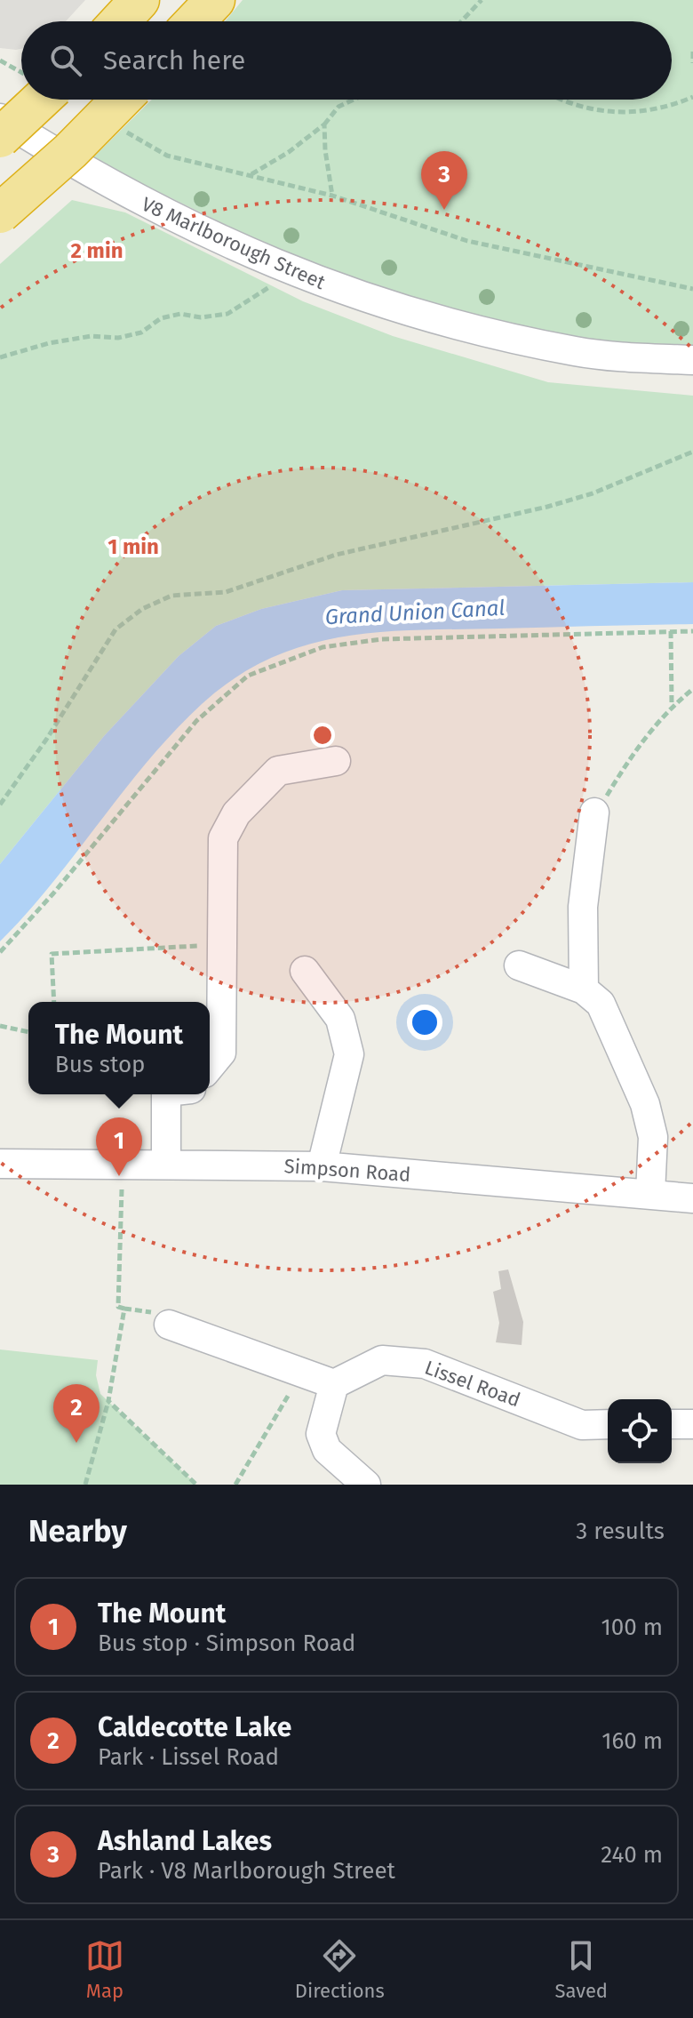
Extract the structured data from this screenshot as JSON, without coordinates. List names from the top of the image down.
{
  "streets": {
    "street": ["V8 Marlborough Street", "Simpson Road", "Lissel Road"]
  },
  "water": ["Grand Union Canal"],
  "page": {
    "search": "Search here",
    "pins": ["3", "1", "2"],
    "popup": ["The Mount", "Bus stop"],
    "heading": ["Nearby", "3 results"],
    "list": [
      {
        "mark": "1",
        "name": "The Mount",
        "note": "Bus stop · Simpson Road",
        "value": "100 m"
      },
      {
        "mark": "2",
        "name": "Caldecotte Lake",
        "note": "Park · Lissel Road",
        "value": "160 m"
      },
      {
        "mark": "3",
        "name": "Ashland Lakes",
        "note": "Park · V8 Marlborough Street",
        "value": "240 m"
      }
    ],
    "nav": ["Map", "Directions", "Saved"]
  },
  "rings": ["2 min", "1 min"]
}
